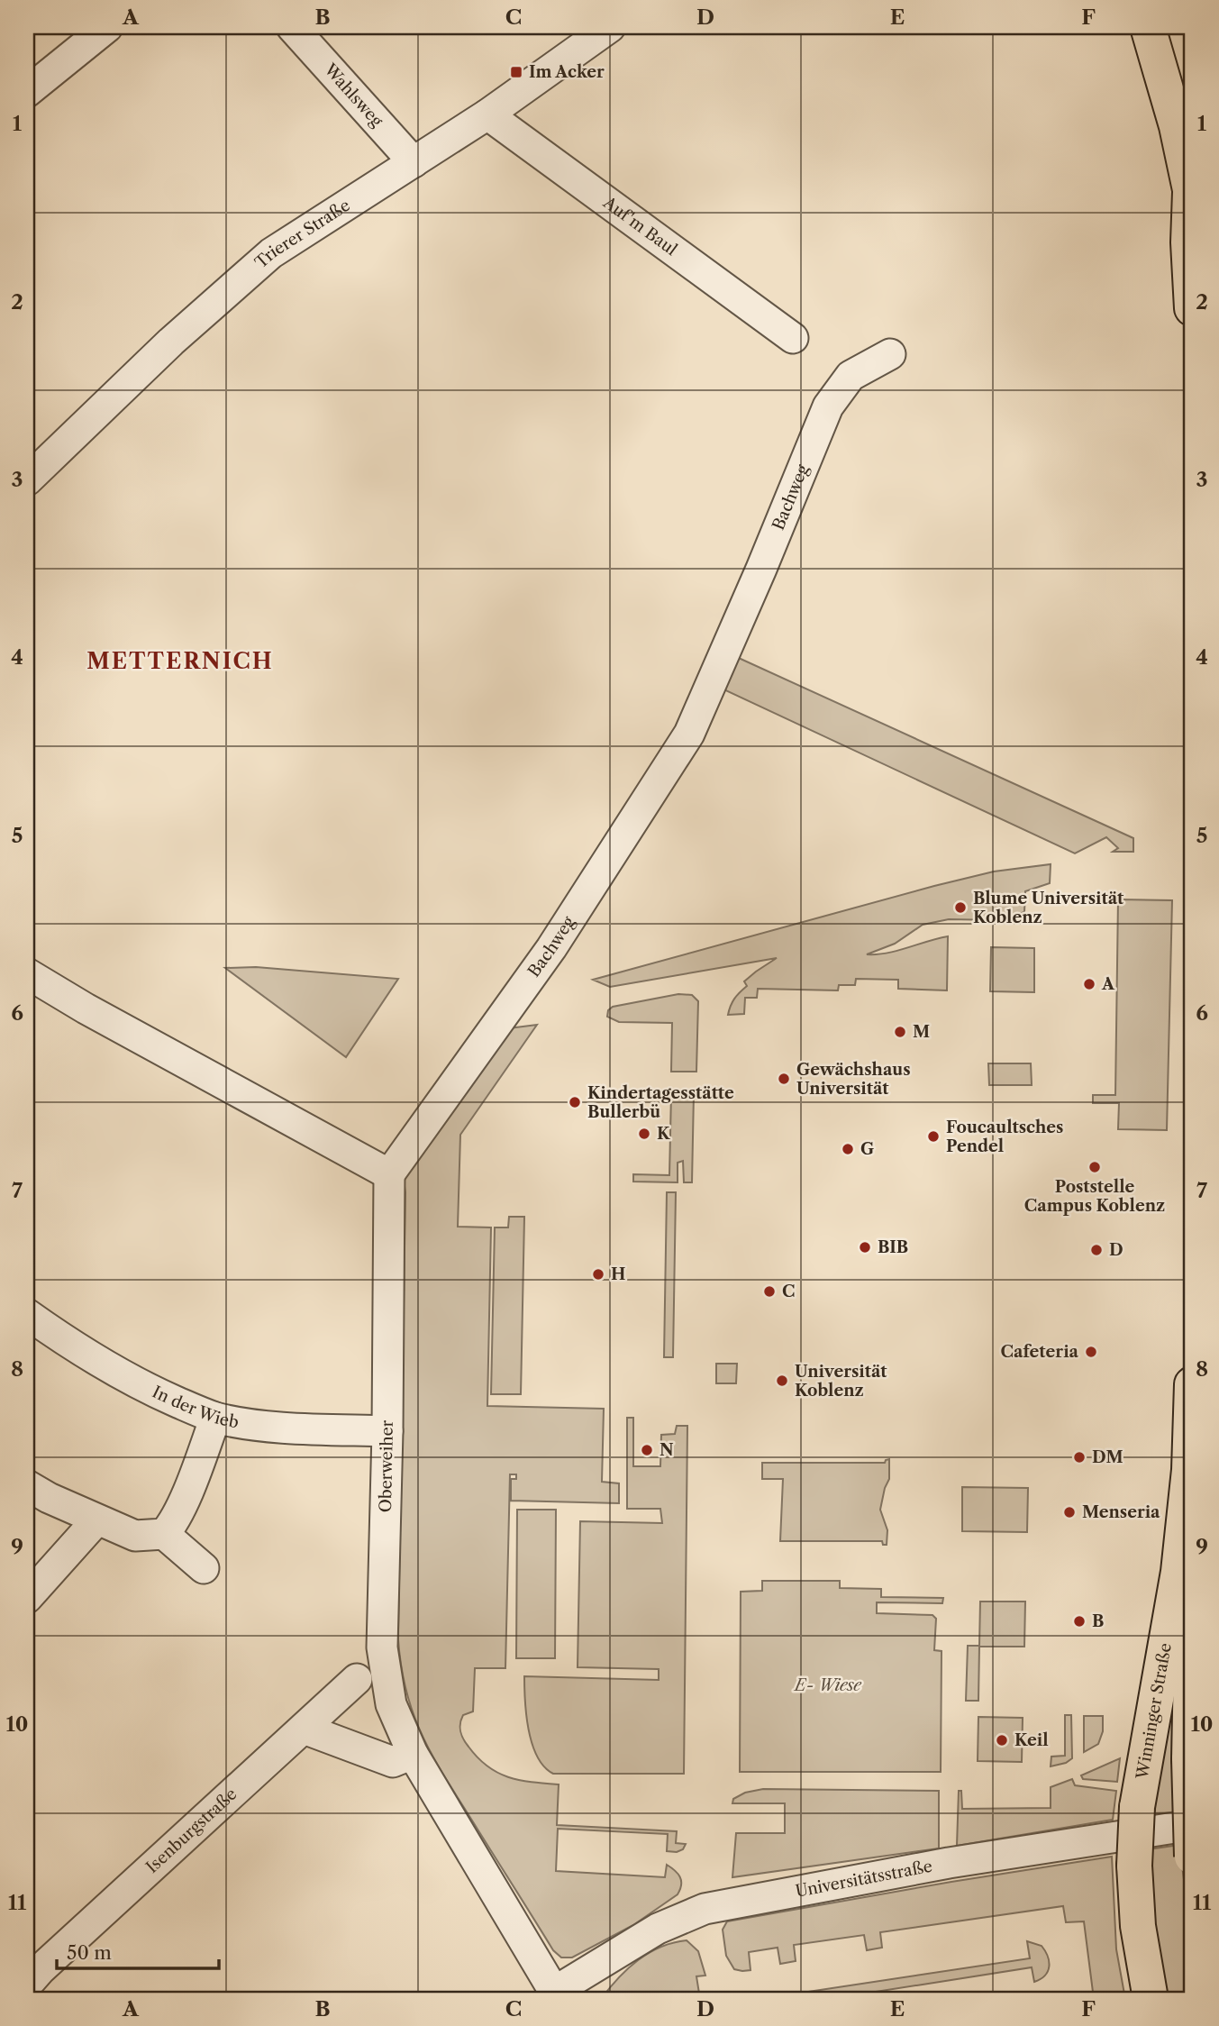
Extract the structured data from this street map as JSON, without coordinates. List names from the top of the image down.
{
  "streets": {
    "main road": ["Winninger Straße"],
    "street": [
      "Wahlsweg",
      "Auf'm Baul",
      "Trierer Straße",
      "Bachweg",
      "In der Wieb",
      "Oberweiher",
      "Isenburgstraße",
      "Universitätsstraße"
    ]
  },
  "crossings": [
    ["Wahlsweg", "Trierer Straße"],
    ["Auf'm Baul", "Trierer Straße"],
    ["Bachweg", "Oberweiher"],
    ["In der Wieb", "Oberweiher"],
    ["Oberweiher", "Universitätsstraße"]
  ],
  "districts": ["METTERNICH"],
  "parks": ["E- Wiese"],
  "places": {
    "transit": ["Im Acker"],
    "other": [
      "Blume Universität Koblenz",
      "A",
      "M",
      "Gewächshaus Universität",
      "Kindertagesstätte Bullerbü",
      "K",
      "Foucaultsches Pendel",
      "G",
      "Poststelle Campus Koblenz",
      "BIB",
      "D",
      "H",
      "C",
      "Cafeteria",
      "Universität Koblenz",
      "N",
      "DM",
      "Menseria",
      "B",
      "Keil"
    ]
  },
  "scale_bar": "50 m",
  "grid": {
    "columns": [
      "A",
      "B",
      "C",
      "D",
      "E",
      "F"
    ],
    "rows": [
      "1",
      "2",
      "3",
      "4",
      "5",
      "6",
      "7",
      "8",
      "9",
      "10",
      "11"
    ]
  }
}
